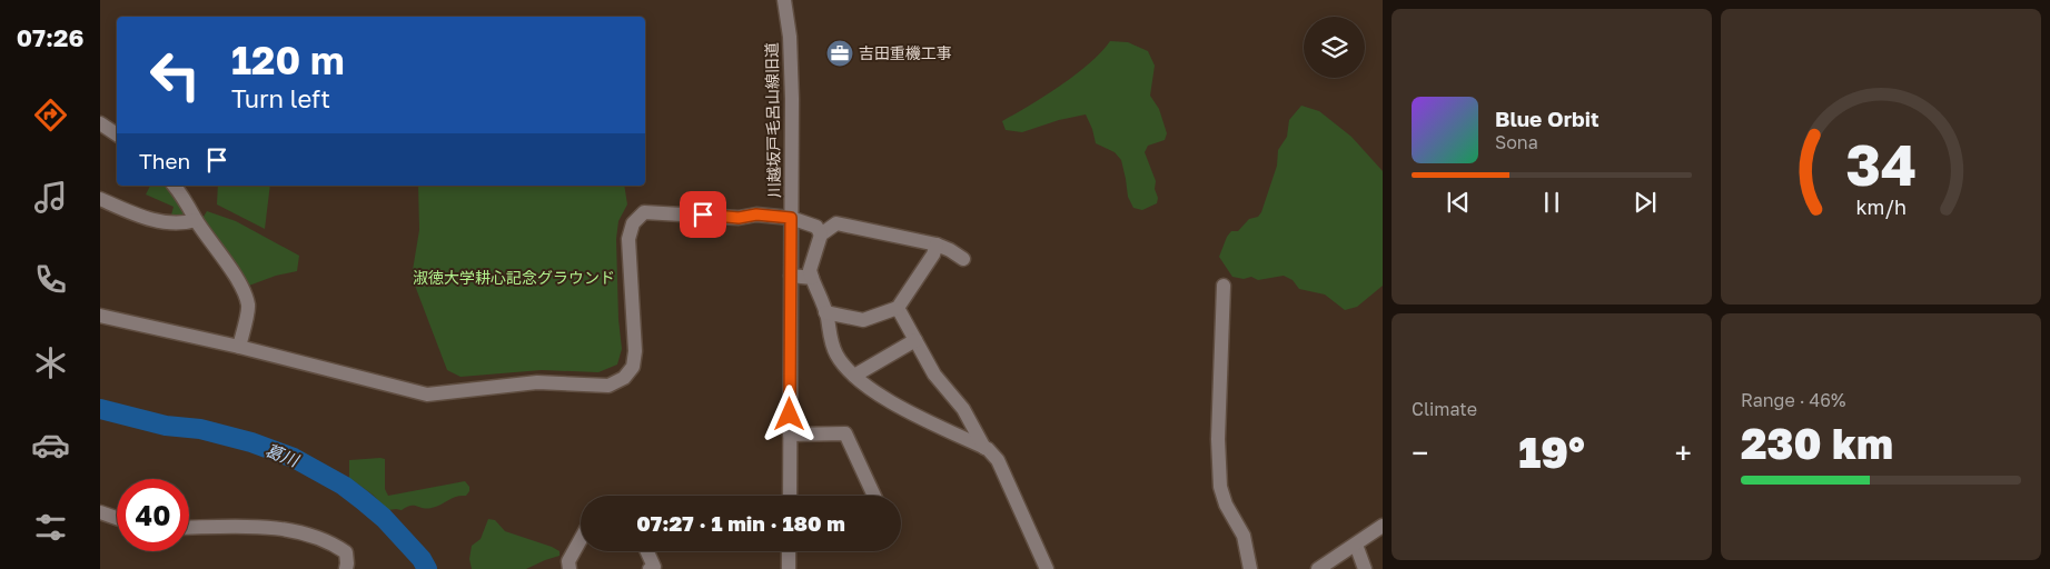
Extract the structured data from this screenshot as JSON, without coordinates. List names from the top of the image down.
{
  "streets": {
    "street": ["川越坂戸毛呂山線旧道"]
  },
  "water": ["葛川"],
  "parks": ["淑徳大学耕心記念グラウンド"],
  "places": {
    "office": ["吉田重機工事"]
  },
  "page": {
    "tabs": "07:26",
    "turn": ["120 m", "Turn left"],
    "song": ["Blue Orbit", "Sona"],
    "then": "Then",
    "tile": [
      "Climate",
      ["Range · 46%", "230 km"]
    ],
    "heat": ["−", "19°", "+"],
    "limit": "40",
    "trip": "07:27 · 1 min · 180 m",
    "gauge": ["34", "km/h"]
  }
}
